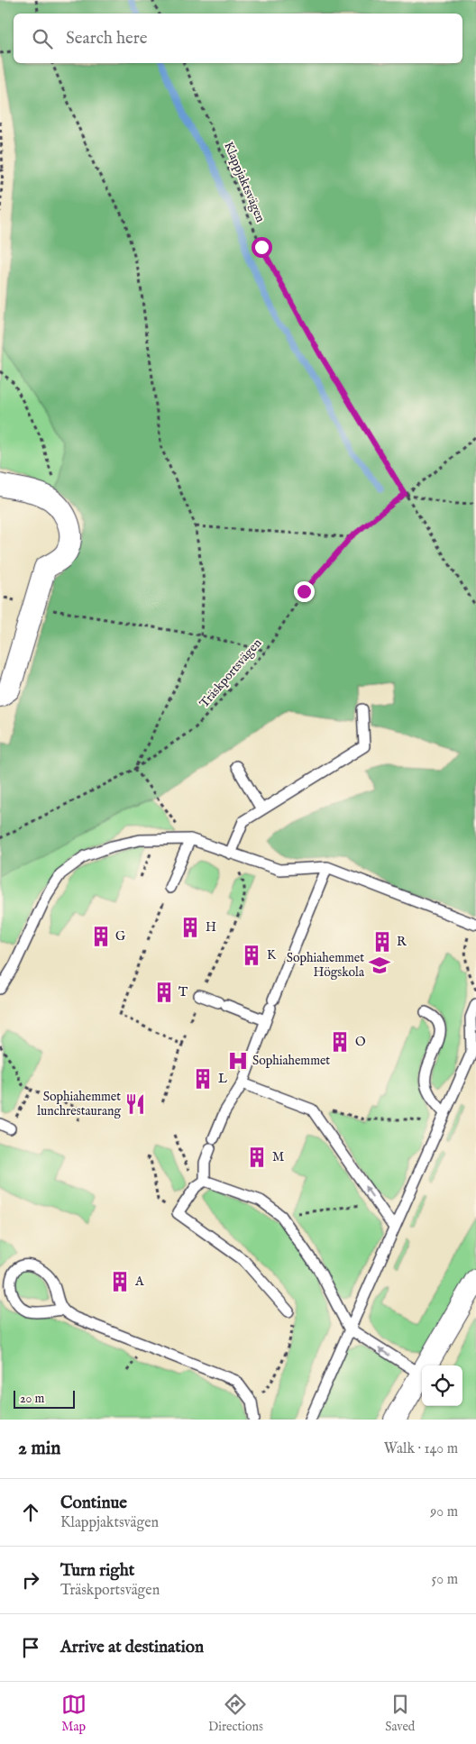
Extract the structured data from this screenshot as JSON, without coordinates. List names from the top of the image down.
{
  "streets": {
    "path": ["Klappjaktsvägen", "Träskportsvägen"]
  },
  "crossings": [
    ["Klappjaktsvägen", "Träskportsvägen"]
  ],
  "places": {
    "building": [
      "H",
      "G",
      "R",
      "K",
      "T",
      "O",
      "L",
      "M",
      "A"
    ],
    "school or university": ["Sophiahemmet Högskola"],
    "hospital": ["Sophiahemmet"],
    "restaurant": ["Sophiahemmet lunchrestaurang"]
  },
  "scale_bar": "20 m",
  "page": {
    "search": "Search here",
    "scale": "20 m",
    "heading": ["2 min", "Walk · 140 m"],
    "list": [
      ["Continue", "Klappjaktsvägen", "90 m"],
      ["Turn right", "Träskportsvägen", "50 m"],
      "Arrive at destination"
    ],
    "nav": ["Map", "Directions", "Saved"]
  }
}
